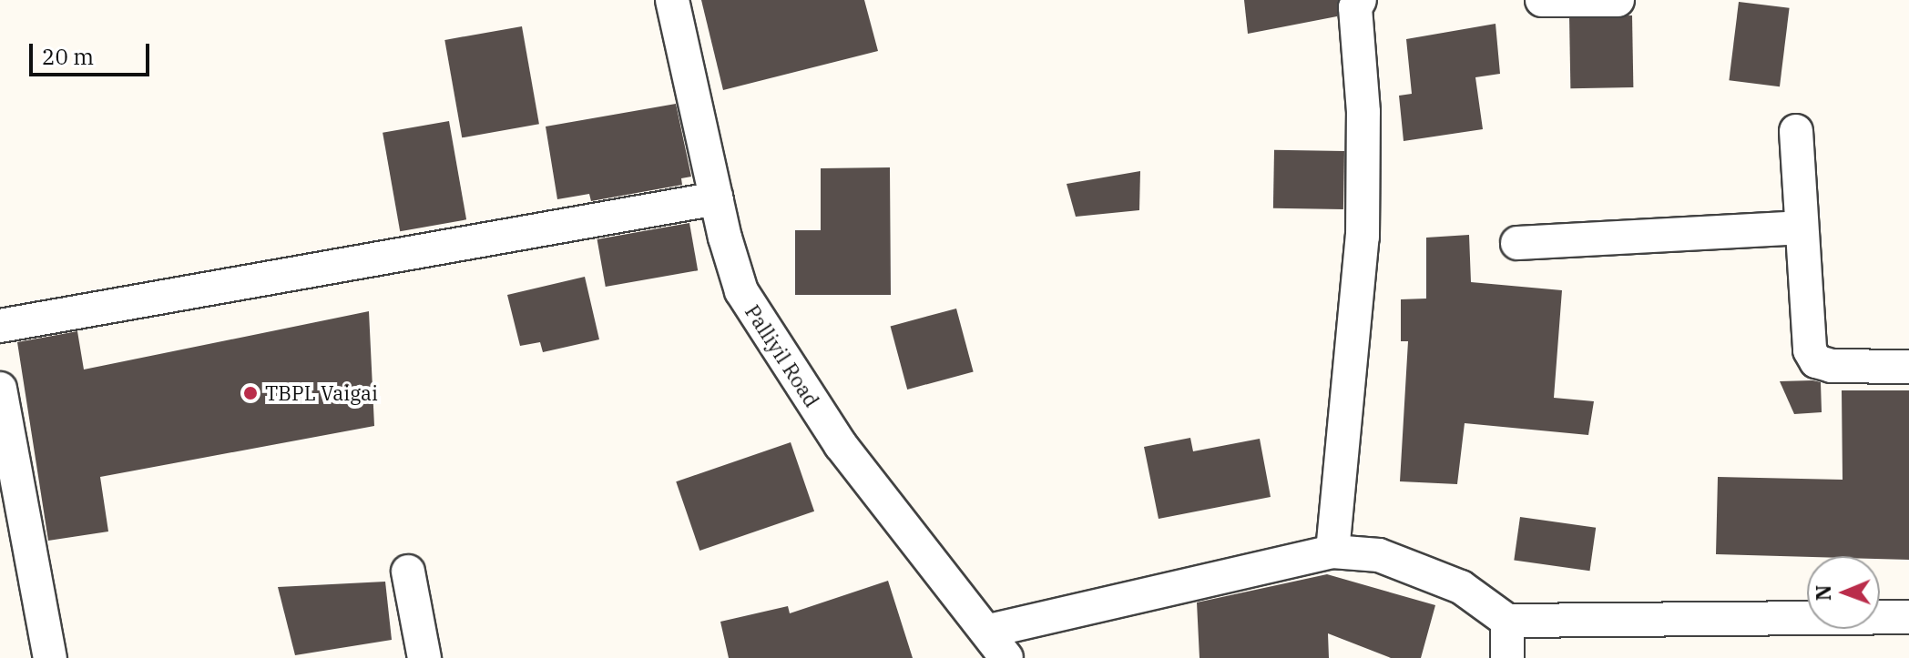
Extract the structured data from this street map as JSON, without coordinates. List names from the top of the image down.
{
  "streets": {
    "street": ["Palliyil Road"]
  },
  "places": ["TBPL Vaigai"],
  "scale_bar": "20 m",
  "north": "left"
}
